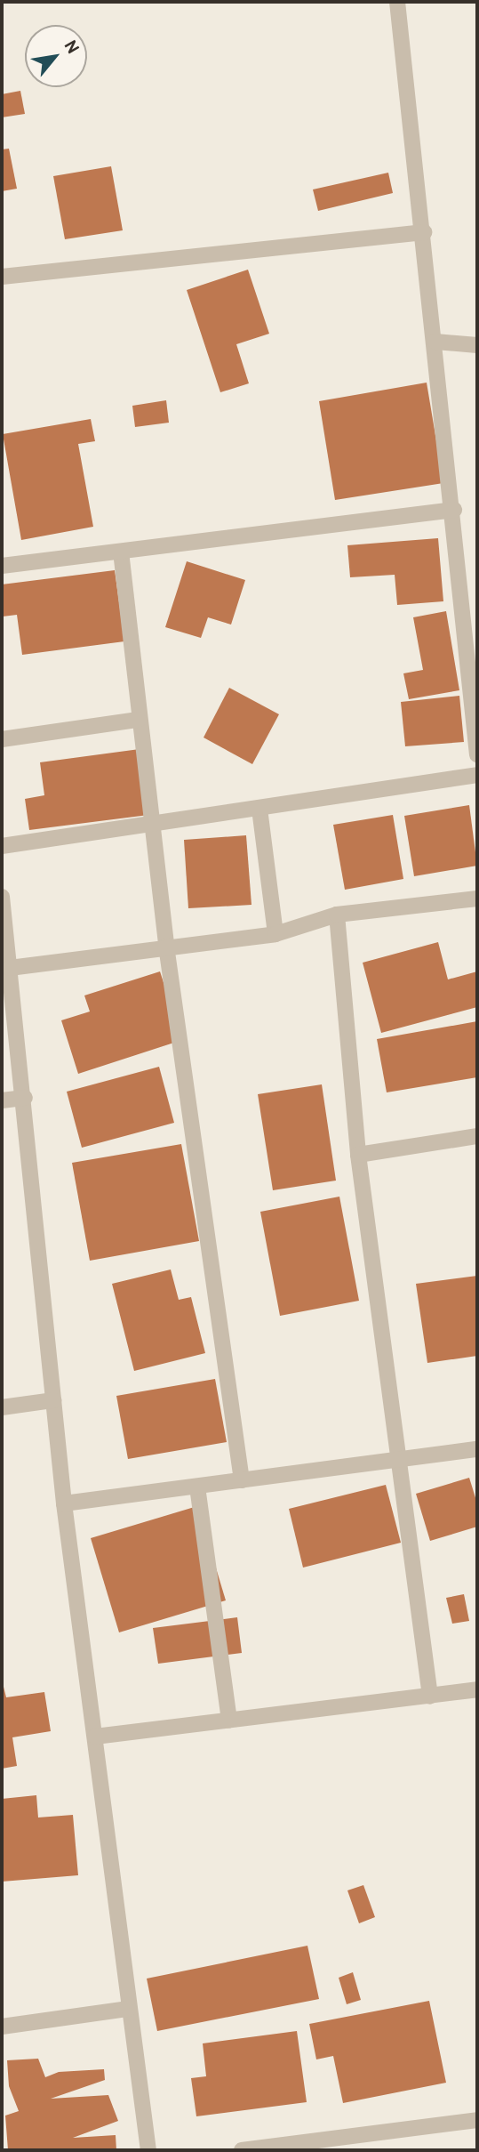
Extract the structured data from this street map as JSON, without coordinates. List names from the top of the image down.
{
  "north": "top right"
}
